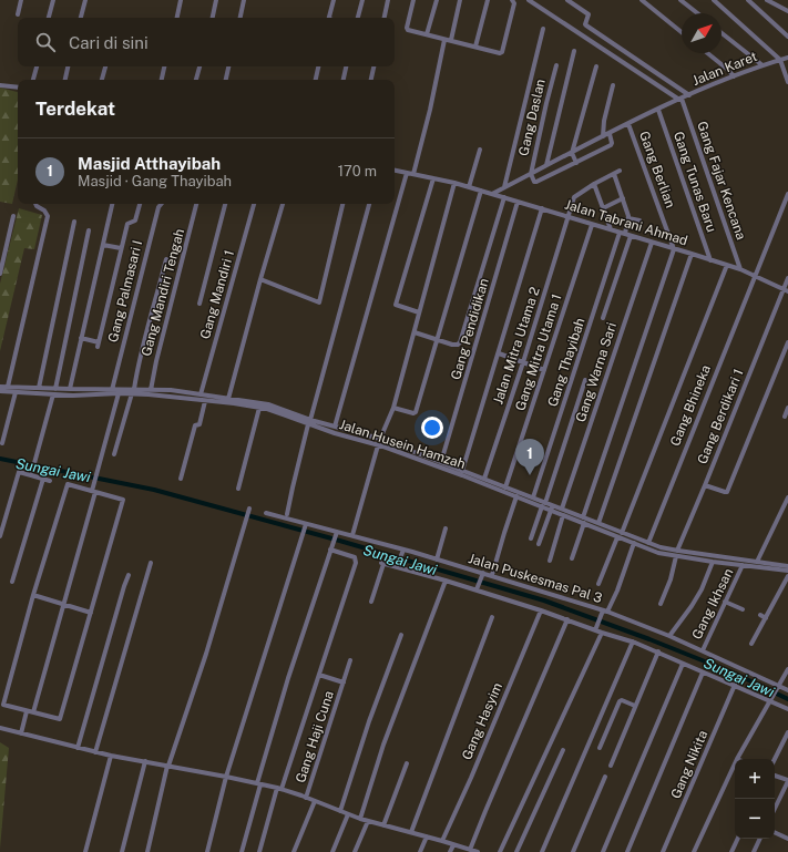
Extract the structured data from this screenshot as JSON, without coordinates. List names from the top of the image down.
{
  "streets": {
    "street": [
      "Jalan Karet",
      "Gang Daslan",
      "Gang Berlian",
      "Gang Fajar Kencana",
      "Gang Tunas Baru",
      "Jalan Tabrani Ahmad",
      "Gang Palmasari I",
      "Gang Mandiri Tengah",
      "Gang Mandiri 1",
      "Gang Pendidikan",
      "Jalan Mitra Utama 2",
      "Gang Mitra Utama 1",
      "Gang Thayibah",
      "Gang Warna Sari",
      "Gang Bhineka",
      "Gang Berdikari 1",
      "Jalan Husein Hamzah",
      "Jalan Puskesmas Pal 3",
      "Gang Ikhsan",
      "Gang Hasyim",
      "Gang Haji Cuna",
      "Gang Nikita"
    ]
  },
  "crossings": [
    ["Jalan Karet", "Gang Daslan"],
    ["Jalan Karet", "Gang Berlian"],
    ["Jalan Karet", "Gang Fajar Kencana"],
    ["Jalan Karet", "Gang Tunas Baru"],
    ["Jalan Karet", "Jalan Tabrani Ahmad"],
    ["Gang Berlian", "Jalan Tabrani Ahmad"],
    ["Gang Fajar Kencana", "Jalan Tabrani Ahmad"],
    ["Gang Tunas Baru", "Jalan Tabrani Ahmad"],
    ["Jalan Tabrani Ahmad", "Gang Pendidikan"],
    ["Jalan Tabrani Ahmad", "Jalan Mitra Utama 2"],
    ["Jalan Tabrani Ahmad", "Gang Mitra Utama 1"],
    ["Jalan Tabrani Ahmad", "Gang Thayibah"],
    ["Jalan Tabrani Ahmad", "Gang Warna Sari"],
    ["Jalan Tabrani Ahmad", "Gang Bhineka"],
    ["Jalan Tabrani Ahmad", "Gang Berdikari 1"],
    ["Gang Palmasari I", "Jalan Husein Hamzah"],
    ["Gang Mandiri Tengah", "Jalan Husein Hamzah"],
    ["Gang Mandiri 1", "Jalan Husein Hamzah"],
    ["Gang Pendidikan", "Jalan Husein Hamzah"],
    ["Jalan Mitra Utama 2", "Jalan Husein Hamzah"],
    ["Gang Mitra Utama 1", "Jalan Husein Hamzah"],
    ["Gang Thayibah", "Jalan Husein Hamzah"],
    ["Gang Warna Sari", "Jalan Husein Hamzah"],
    ["Gang Bhineka", "Jalan Husein Hamzah"],
    ["Gang Berdikari 1", "Jalan Husein Hamzah"],
    ["Jalan Husein Hamzah", "Gang Ikhsan"],
    ["Jalan Puskesmas Pal 3", "Gang Ikhsan"]
  ],
  "water": ["Sungai Jawi"],
  "north": "top right",
  "page": {
    "search": "Cari di sini",
    "heading": "Terdekat",
    "list": [
      {
        "mark": "1",
        "name": "Masjid Atthayibah",
        "note": "Masjid · Gang Thayibah",
        "value": "170 m"
      }
    ],
    "pins": "1",
    "map_buttons": ["+", "−"]
  }
}
